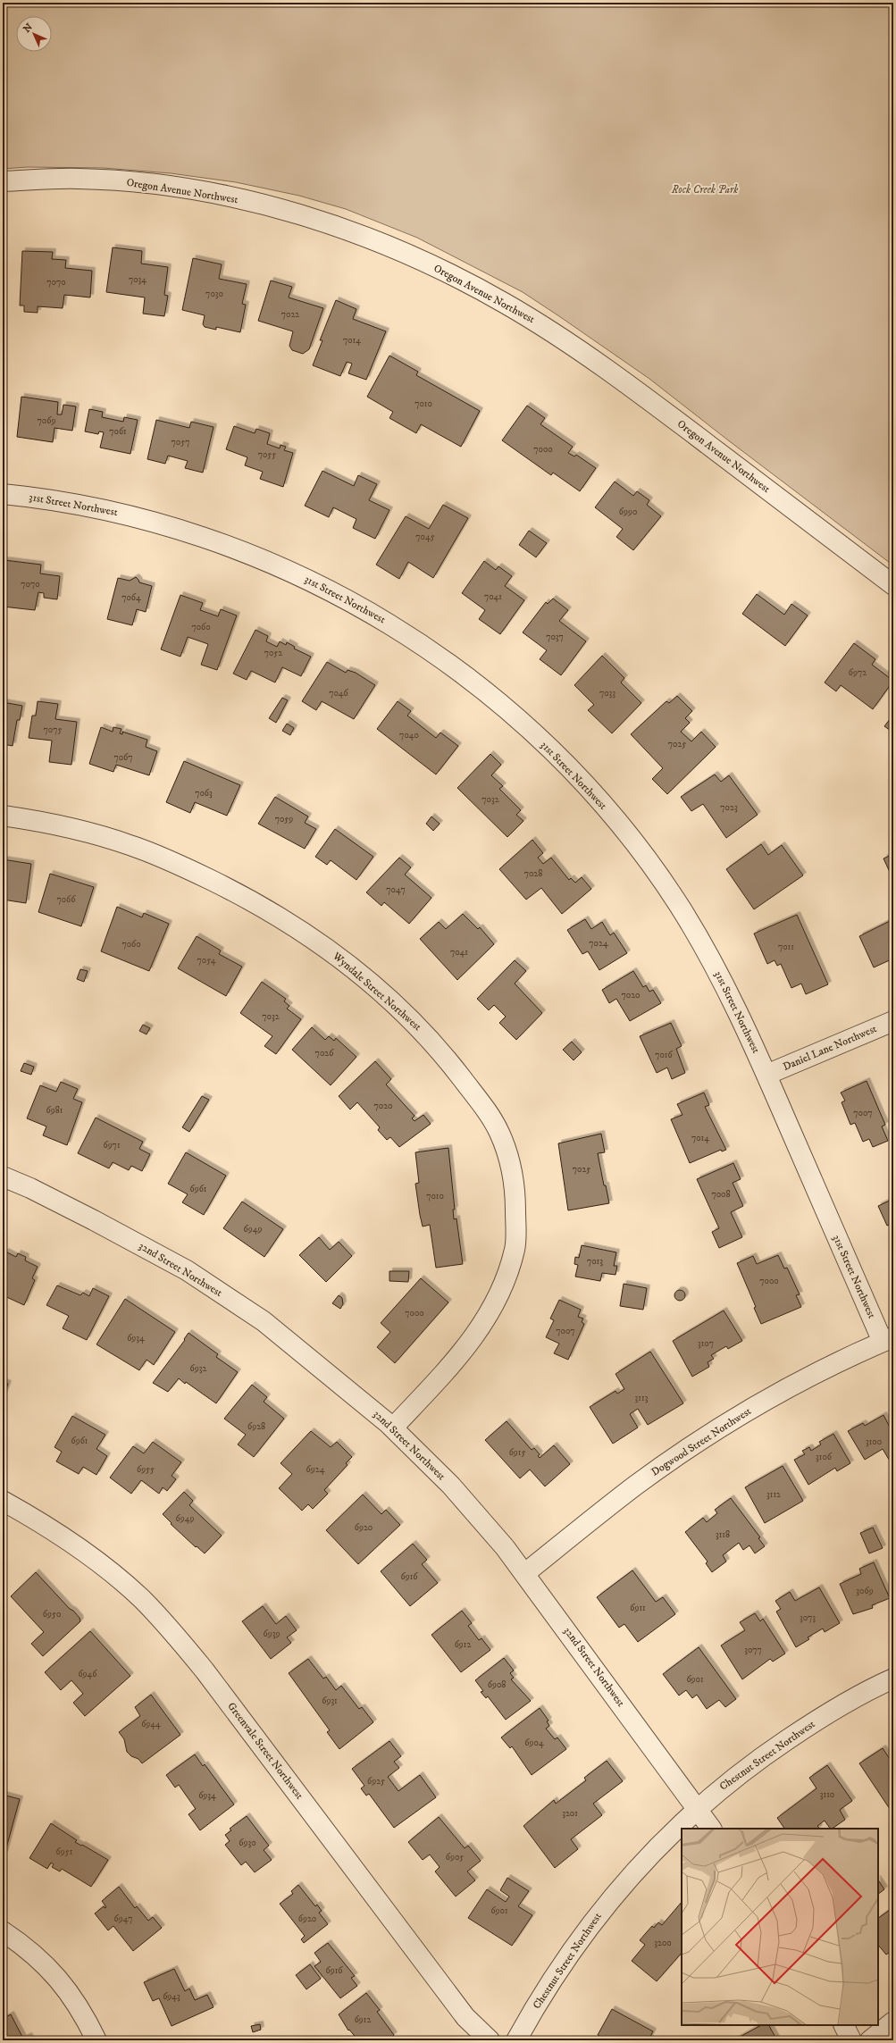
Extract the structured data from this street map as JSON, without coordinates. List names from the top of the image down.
{
  "streets": {
    "street": [
      "Oregon Avenue Northwest",
      "31st Street Northwest",
      "Wyndale Street Northwest",
      "Daniel Lane Northwest",
      "32nd Street Northwest",
      "Dogwood Street Northwest",
      "Greenvale Street Northwest",
      "Chestnut Street Northwest"
    ]
  },
  "crossings": [
    ["31st Street Northwest", "Daniel Lane Northwest"],
    ["31st Street Northwest", "Dogwood Street Northwest"],
    ["Wyndale Street Northwest", "32nd Street Northwest"],
    ["32nd Street Northwest", "Dogwood Street Northwest"],
    ["32nd Street Northwest", "Chestnut Street Northwest"]
  ],
  "parks": ["Rock Creek Park"],
  "house_numbers": [
    "7034",
    "7070",
    "7030",
    "7022",
    "7014",
    "7010",
    "7069",
    "7061",
    "7057",
    "7000",
    "7055",
    "6990",
    "7045",
    "7070",
    "7041",
    "7064",
    "7060",
    "7037",
    "7052",
    "6972",
    "7046",
    "7033",
    "7075",
    "7040",
    "7025",
    "7067",
    "7063",
    "7032",
    "7023",
    "7059",
    "7028",
    "7047",
    "7066",
    "7024",
    "7060",
    "7011",
    "7041",
    "7054",
    "7020",
    "7032",
    "7026",
    "7016",
    "7020",
    "6981",
    "7007",
    "7014",
    "6971",
    "7025",
    "6961",
    "7008",
    "7010",
    "6949",
    "7013",
    "7000",
    "7000",
    "7007",
    "6934",
    "3107",
    "6932",
    "3113",
    "6928",
    "6961",
    "3100",
    "6915",
    "3106",
    "6955",
    "6924",
    "3112",
    "6949",
    "6920",
    "3118",
    "6916",
    "3069",
    "6911",
    "6950",
    "3073",
    "6939",
    "6912",
    "3077",
    "6946",
    "6901",
    "6908",
    "6931",
    "6944",
    "6904",
    "6925",
    "3110",
    "6934",
    "3201",
    "6930",
    "6951",
    "6905",
    "6901",
    "6947",
    "6920",
    "3200",
    "6916",
    "6943",
    "6912"
  ],
  "north": "top left"
}
